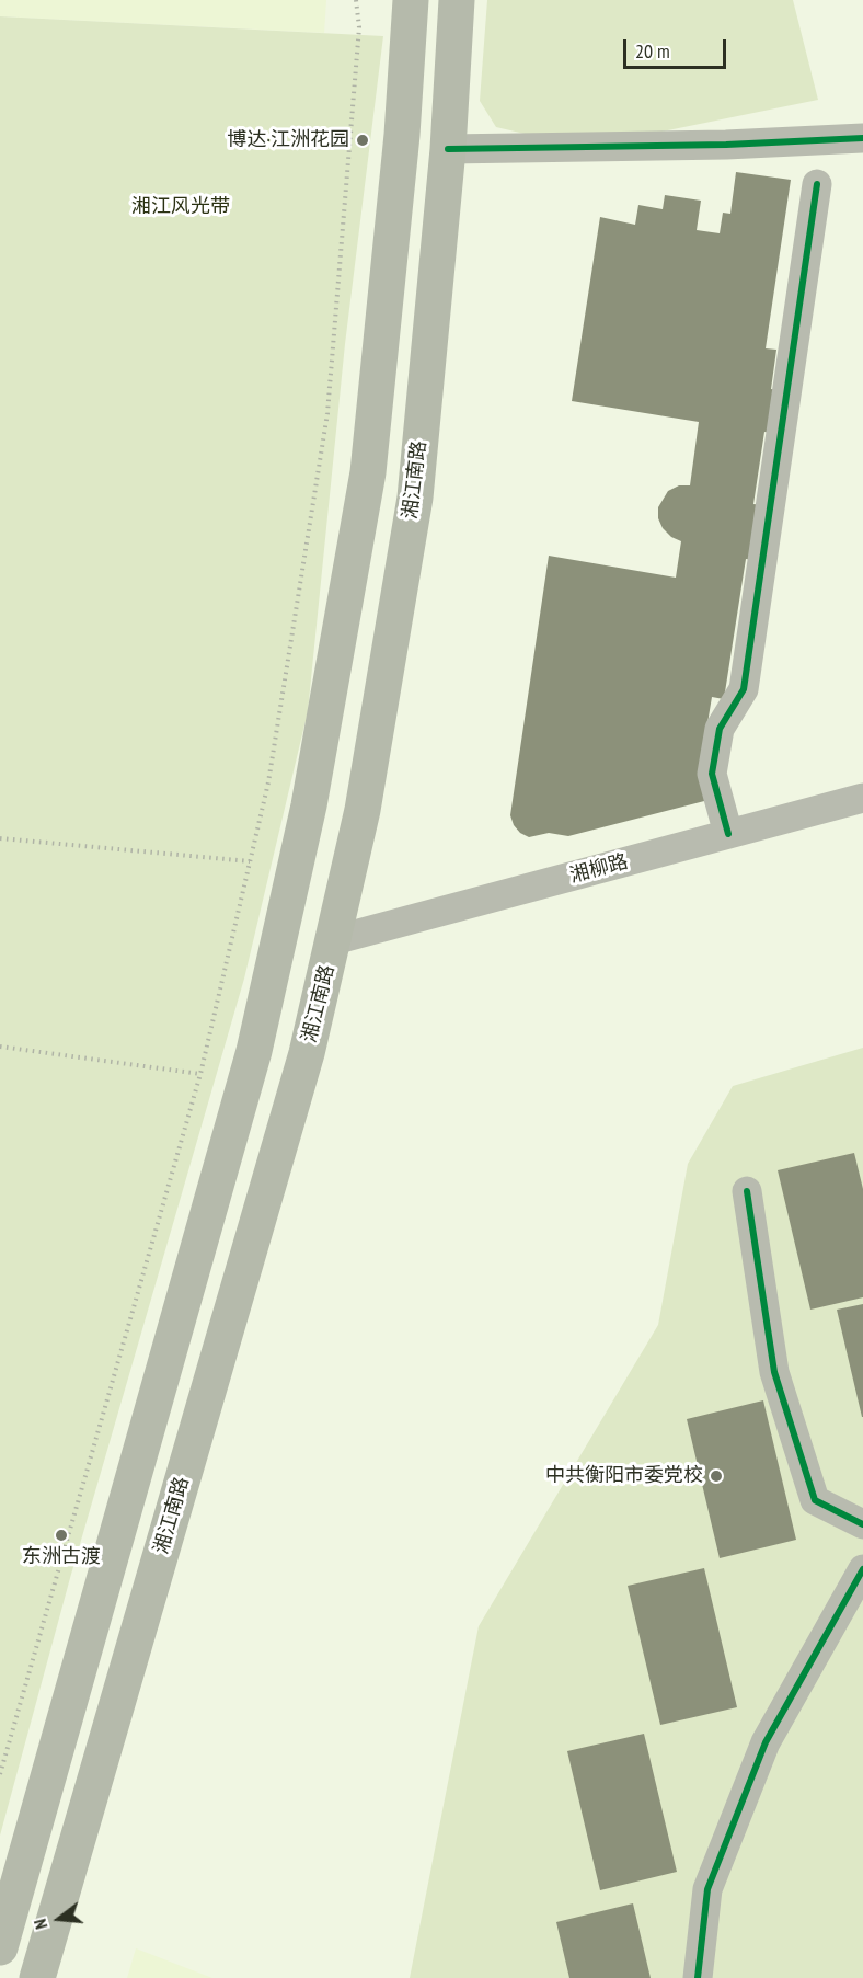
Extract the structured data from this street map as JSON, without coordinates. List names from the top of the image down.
{
  "streets": {
    "main road": ["湘江南路"],
    "street": ["湘柳路"]
  },
  "crossings": [
    ["湘江南路", "湘柳路"]
  ],
  "parks": ["湘江风光带"],
  "places": ["博达·江洲花园", "中共衡阳市委党校", "东洲古渡"],
  "scale_bar": "20 m",
  "north": "left"
}
